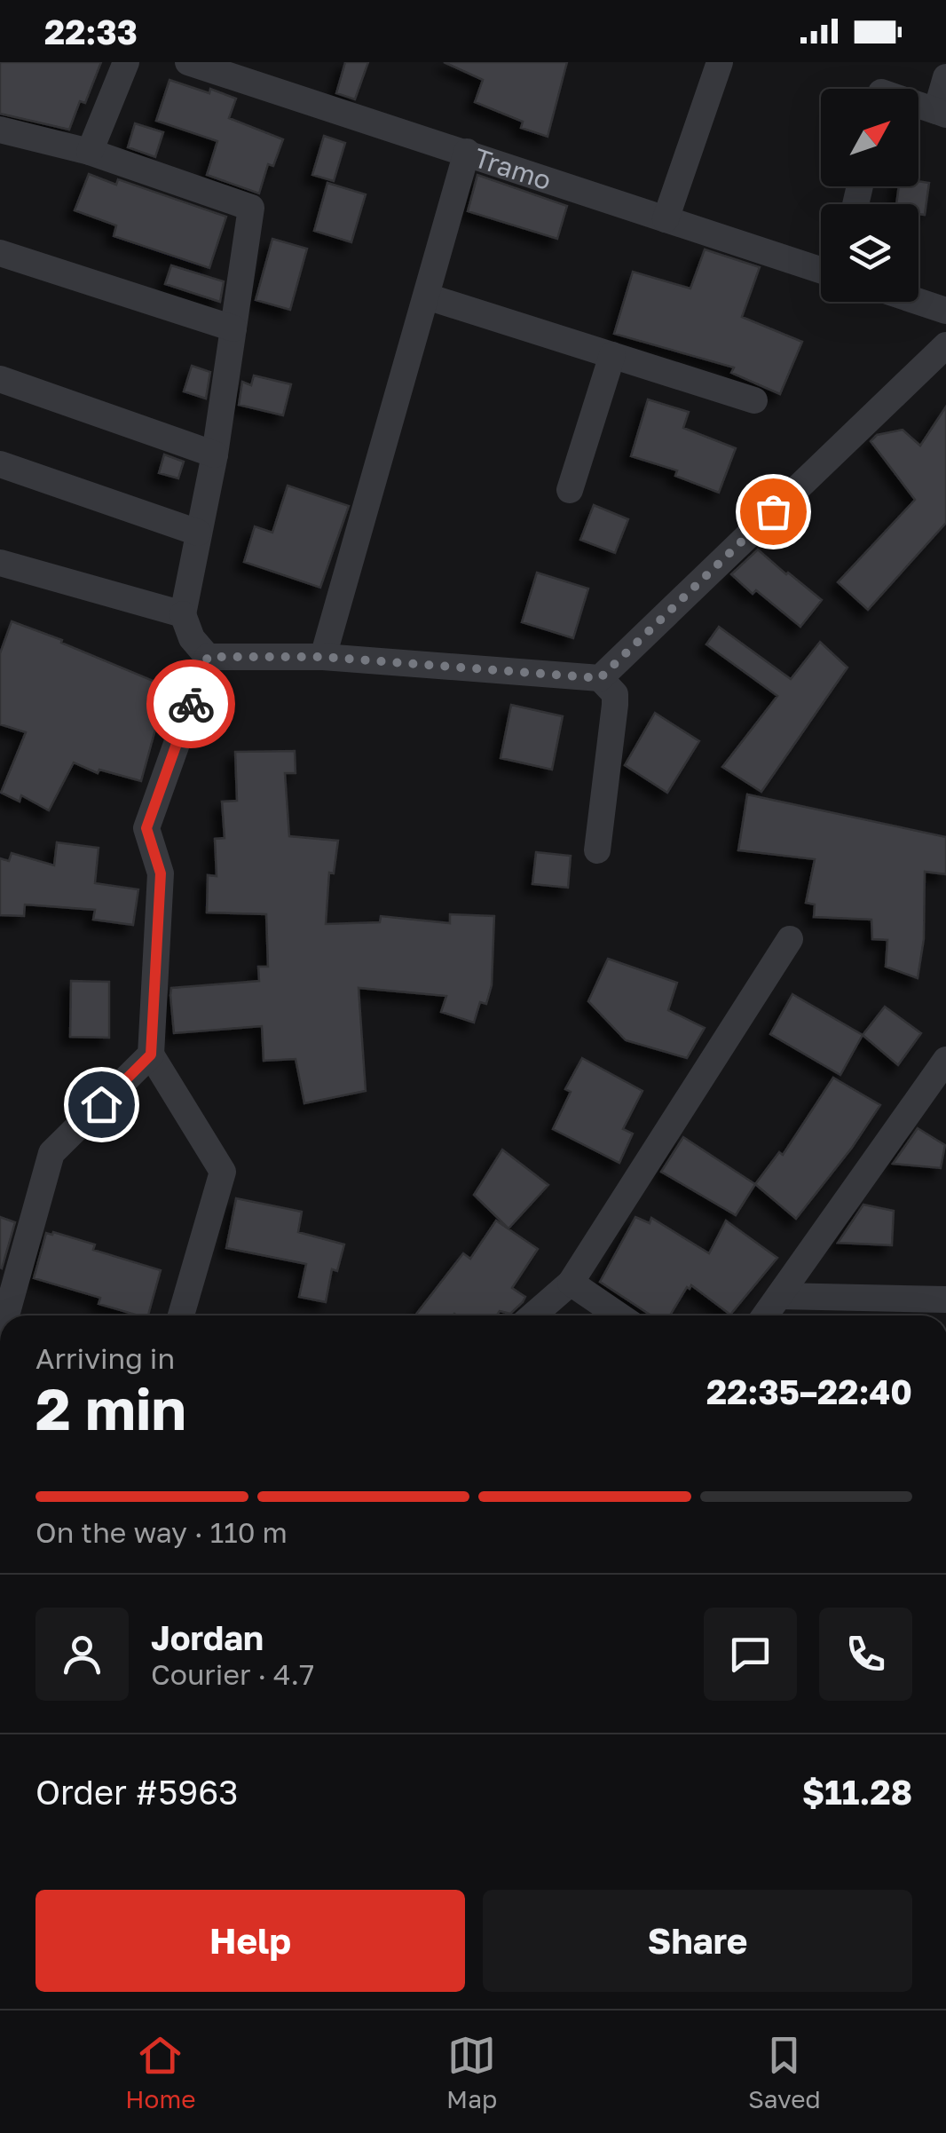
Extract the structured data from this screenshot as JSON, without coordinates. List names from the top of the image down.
{
  "streets": {
    "street": ["Tramo"]
  },
  "north": "top right",
  "page": {
    "status": "22:33",
    "heading": ["2 min", "Arriving in", "22:35–22:40"],
    "panel": [
      "Jordan",
      "Courier · 4.7",
      "Order #5963",
      "$11.28"
    ],
    "bar": "On the way · 110 m",
    "buttons": ["Help", "Share"],
    "tabs": ["Home", "Map", "Saved"]
  }
}
